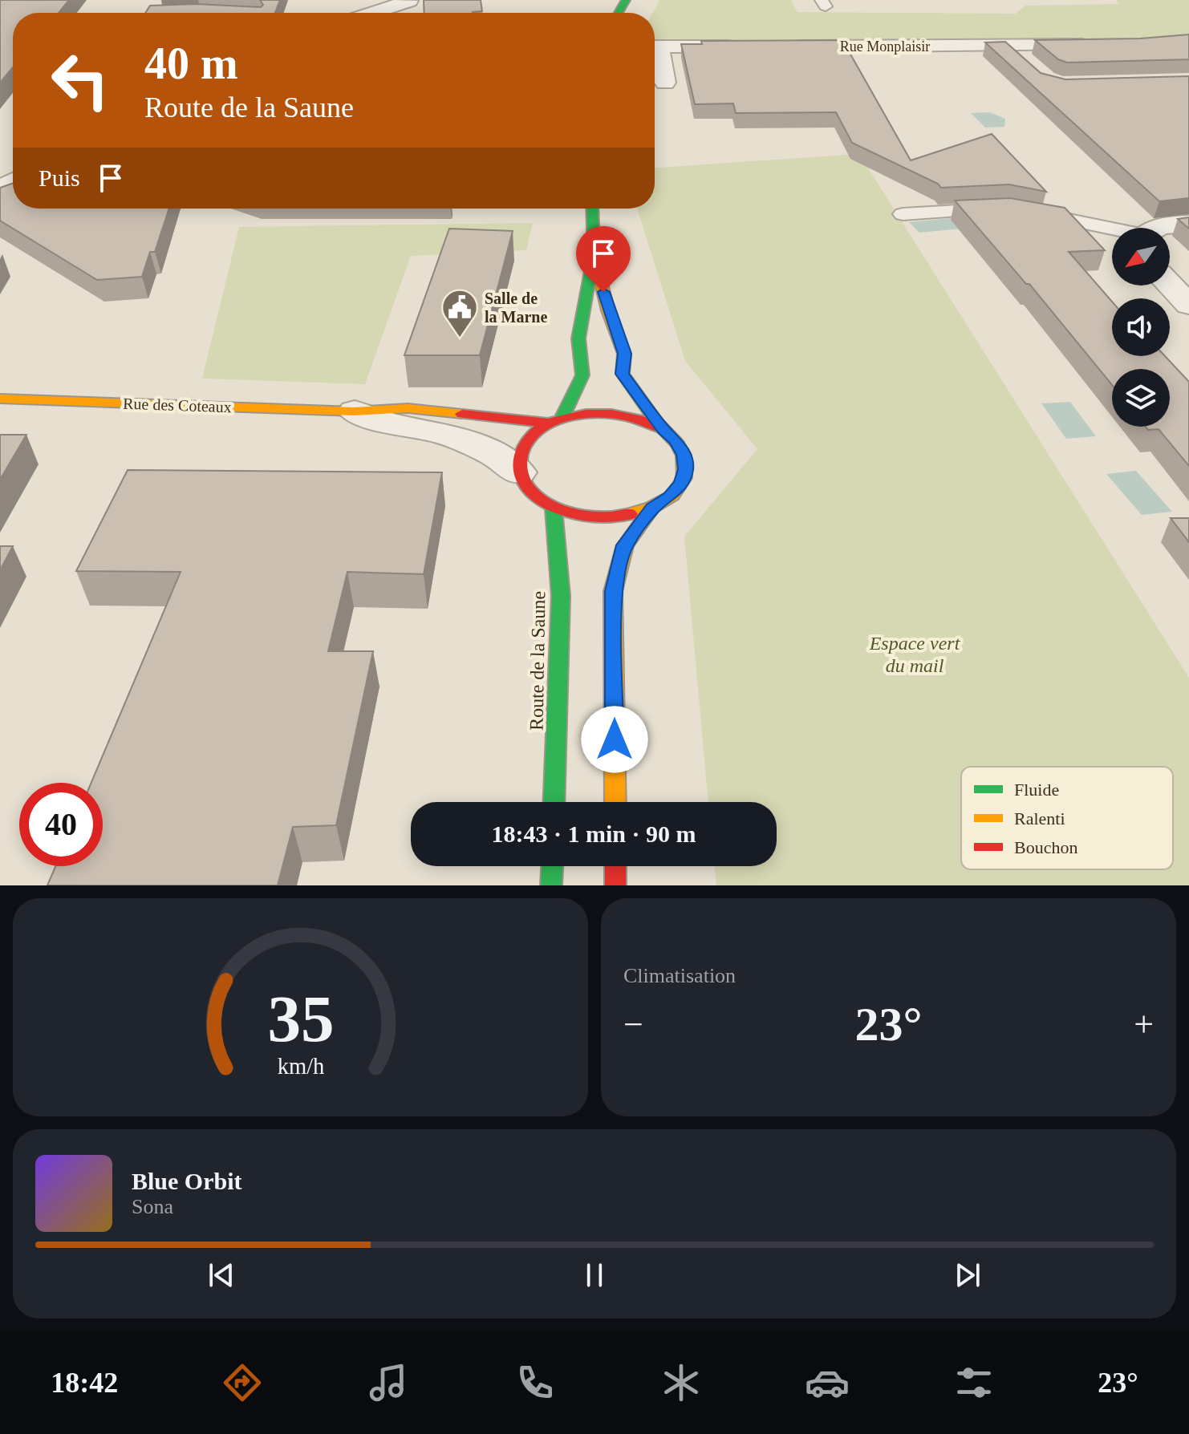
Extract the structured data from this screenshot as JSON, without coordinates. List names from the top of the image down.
{
  "streets": {
    "street": ["Rue Monplaisir", "Rue des Coteaux", "Route de la Saune"]
  },
  "crossings": [
    ["Rue des Coteaux", "Route de la Saune"]
  ],
  "parks": ["Espace vert du mail"],
  "places": {
    "public building": ["Salle de la Marne"]
  },
  "legend": ["Fluide", "Ralenti", "Bouchon"],
  "north": "bottom left",
  "page": {
    "turn": ["40 m", "Route de la Saune"],
    "then": "Puis",
    "limit": "40",
    "trip": "18:43 · 1 min · 90 m",
    "tile": "Climatisation",
    "heat": ["−", "23°", "+"],
    "song": ["Blue Orbit", "Sona"],
    "tabs": ["18:42", "23°"],
    "gauge": ["35", "km/h"]
  }
}
